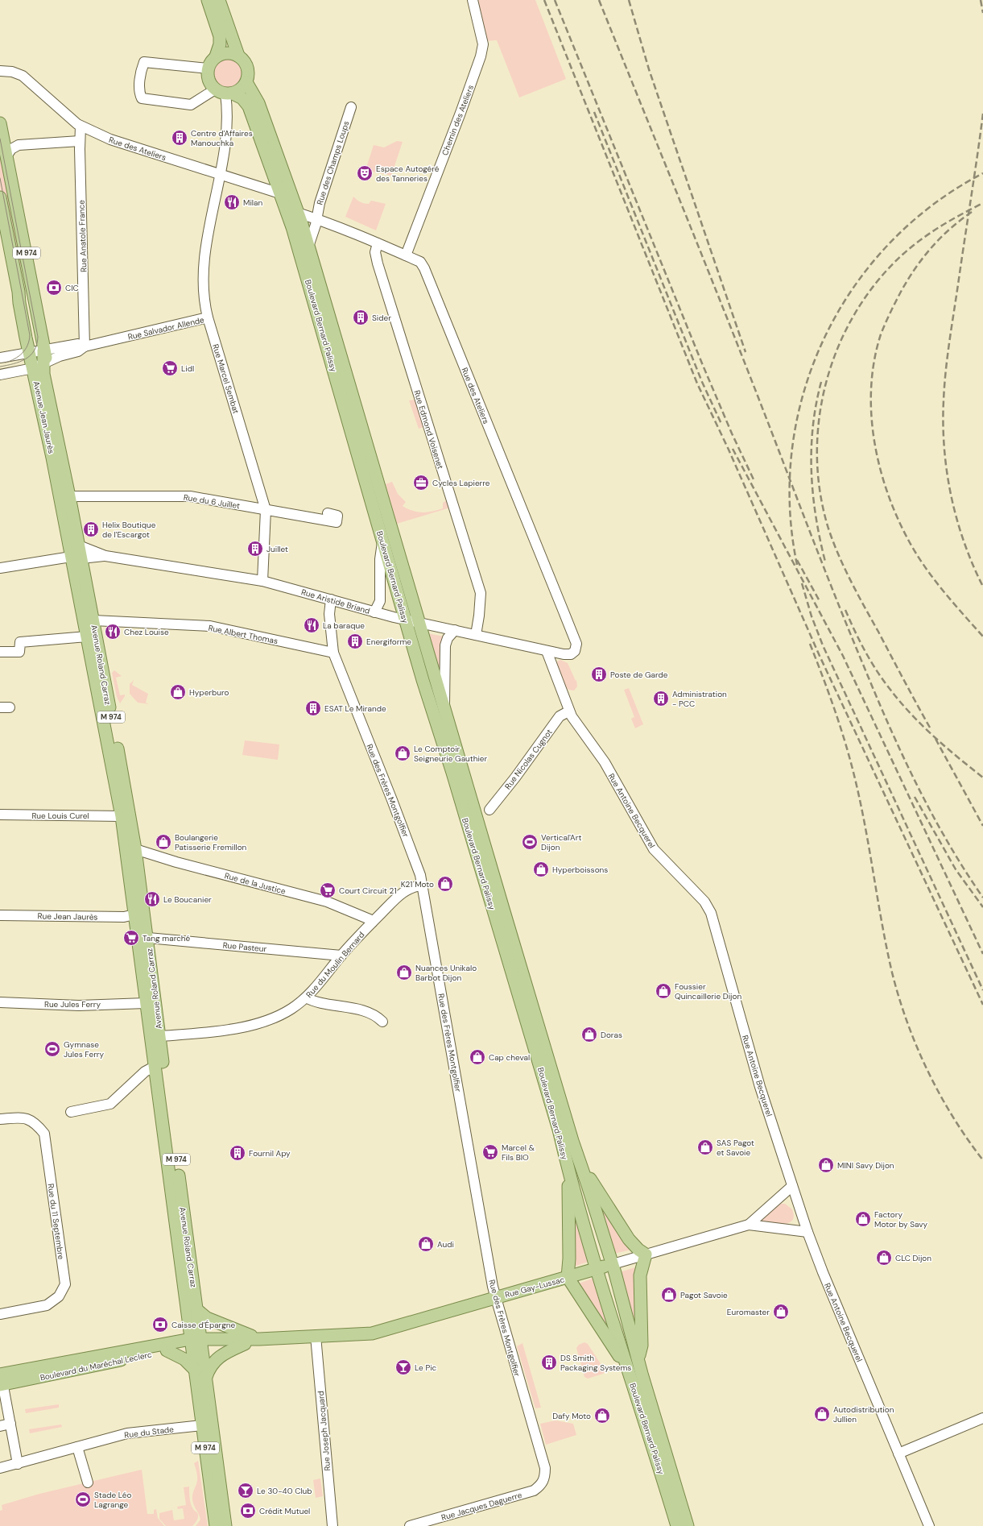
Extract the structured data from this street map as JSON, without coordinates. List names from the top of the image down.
{
  "streets": {
    "main road": [
      "M 974",
      "Boulevard Bernard Palissy",
      "Avenue Jean Jaurès",
      "Avenue Roland Carraz",
      "Rue Gay-Lussac",
      "Boulevard du Maréchal Leclerc"
    ],
    "street": [
      "Chemin des Ateliers",
      "Rue des Ateliers",
      "Rue des Champs Loups",
      "Rue Anatole France",
      "Rue Salvador Allende",
      "Rue Marcel Sembat",
      "Rue Edmond Voisenet",
      "Rue du 6 Juillet",
      "Rue Aristide Briand",
      "Rue Albert Thomas",
      "Rue Nicolas Cugnot",
      "Rue des Frères Montgolfier",
      "Rue Antoine Becquerel",
      "Rue Louis Curel",
      "Rue de la Justice",
      "Rue Jean Jaurès",
      "Rue Pasteur",
      "Rue du Moulin Bernard",
      "Rue Jules Ferry",
      "Rue du 11 Septembre",
      "Rue Joseph Jacquard",
      "Rue du Stade",
      "Rue Jacques Daguerre"
    ]
  },
  "crossings": [
    ["Chemin des Ateliers", "Rue des Ateliers"],
    ["Rue des Ateliers", "Rue des Champs Loups"],
    ["Rue des Ateliers", "Rue Anatole France"],
    ["Rue des Ateliers", "Boulevard Bernard Palissy"],
    ["Rue des Ateliers", "Rue Marcel Sembat"],
    ["Rue des Ateliers", "Rue Edmond Voisenet"],
    ["Rue des Ateliers", "Rue Aristide Briand"],
    ["Rue des Champs Loups", "Boulevard Bernard Palissy"],
    ["Rue Anatole France", "Rue Salvador Allende"],
    ["M 974", "Avenue Jean Jaurès"],
    ["Boulevard Bernard Palissy", "Rue Aristide Briand"],
    ["Boulevard Bernard Palissy", "Rue Gay-Lussac"],
    ["Rue Salvador Allende", "Rue Marcel Sembat"],
    ["Rue Marcel Sembat", "Rue du 6 Juillet"],
    ["Rue Marcel Sembat", "Rue Aristide Briand"],
    ["Avenue Jean Jaurès", "Avenue Roland Carraz"],
    ["Rue Edmond Voisenet", "Rue Aristide Briand"],
    ["Rue du 6 Juillet", "Avenue Roland Carraz"],
    ["Rue Aristide Briand", "Avenue Roland Carraz"],
    ["Rue Aristide Briand", "Rue des Frères Montgolfier"],
    ["Rue Aristide Briand", "Rue Antoine Becquerel"],
    ["Rue Albert Thomas", "Avenue Roland Carraz"],
    ["Rue Albert Thomas", "Rue des Frères Montgolfier"],
    ["Avenue Roland Carraz", "Rue Louis Curel"],
    ["Avenue Roland Carraz", "Rue de la Justice"],
    ["Avenue Roland Carraz", "Rue Jean Jaurès"],
    ["Avenue Roland Carraz", "Rue Pasteur"],
    ["Avenue Roland Carraz", "Rue du Moulin Bernard"],
    ["Avenue Roland Carraz", "Rue Jules Ferry"],
    ["Avenue Roland Carraz", "Rue Gay-Lussac"],
    ["Avenue Roland Carraz", "Boulevard du Maréchal Leclerc"],
    ["Avenue Roland Carraz", "Rue du Stade"],
    ["Rue Nicolas Cugnot", "Rue Antoine Becquerel"],
    ["Rue des Frères Montgolfier", "Rue du Moulin Bernard"],
    ["Rue des Frères Montgolfier", "Rue Gay-Lussac"],
    ["Rue des Frères Montgolfier", "Rue Jacques Daguerre"],
    ["Rue Antoine Becquerel", "Rue Gay-Lussac"],
    ["Rue de la Justice", "Rue du Moulin Bernard"],
    ["Rue Pasteur", "Rue du Moulin Bernard"],
    ["Rue Gay-Lussac", "Boulevard du Maréchal Leclerc"],
    ["Rue Gay-Lussac", "Rue Joseph Jacquard"]
  ],
  "places": {
    "building": [
      "Centre d'Affaires Manouchka",
      "Sider",
      "Helix Boutique de l'Escargot",
      "Juillet",
      "Energiforme",
      "Poste de Garde",
      "Administration - PCC",
      "ESAT Le Mirande",
      "Fournil Apy",
      "DS Smith Packaging Systems"
    ],
    "theatre": ["Espace Autogéré des Tanneries"],
    "restaurant": [
      "Milan",
      "La baraque",
      "Chez Louise",
      "Le Boucanier"
    ],
    "bank": ["CIC", "Caisse d'Épargne", "Crédit Mutuel"],
    "supermarket": [
      "Lidl",
      "Court Circuit 21",
      "Tang marché",
      "Marcel & Fils BIO"
    ],
    "office": ["Cycles Lapierre"],
    "shop": [
      "Hyperburo",
      "Le Comptoir Seigneurie Gauthier",
      "Boulangerie Patisserie Fremillon",
      "Hyperboissons",
      "K21 Moto",
      "Nuances Unikalo Barbot Dijon",
      "Foussier Quincaillerie Dijon",
      "Doras",
      "Cap cheval",
      "SAS Pagot et Savoie",
      "MINI Savy Dijon",
      "Factory Motor by Savy",
      "Audi",
      "CLC Dijon",
      "Pagot Savoie",
      "Euromaster",
      "Autodistribution Jullien",
      "Dafy Moto"
    ],
    "sports": ["Vertical'Art Dijon", "Gymnase Jules Ferry", "Stade Léo Lagrange"],
    "bar": ["Le Pic", "Le 30-40 Club"]
  }
}
